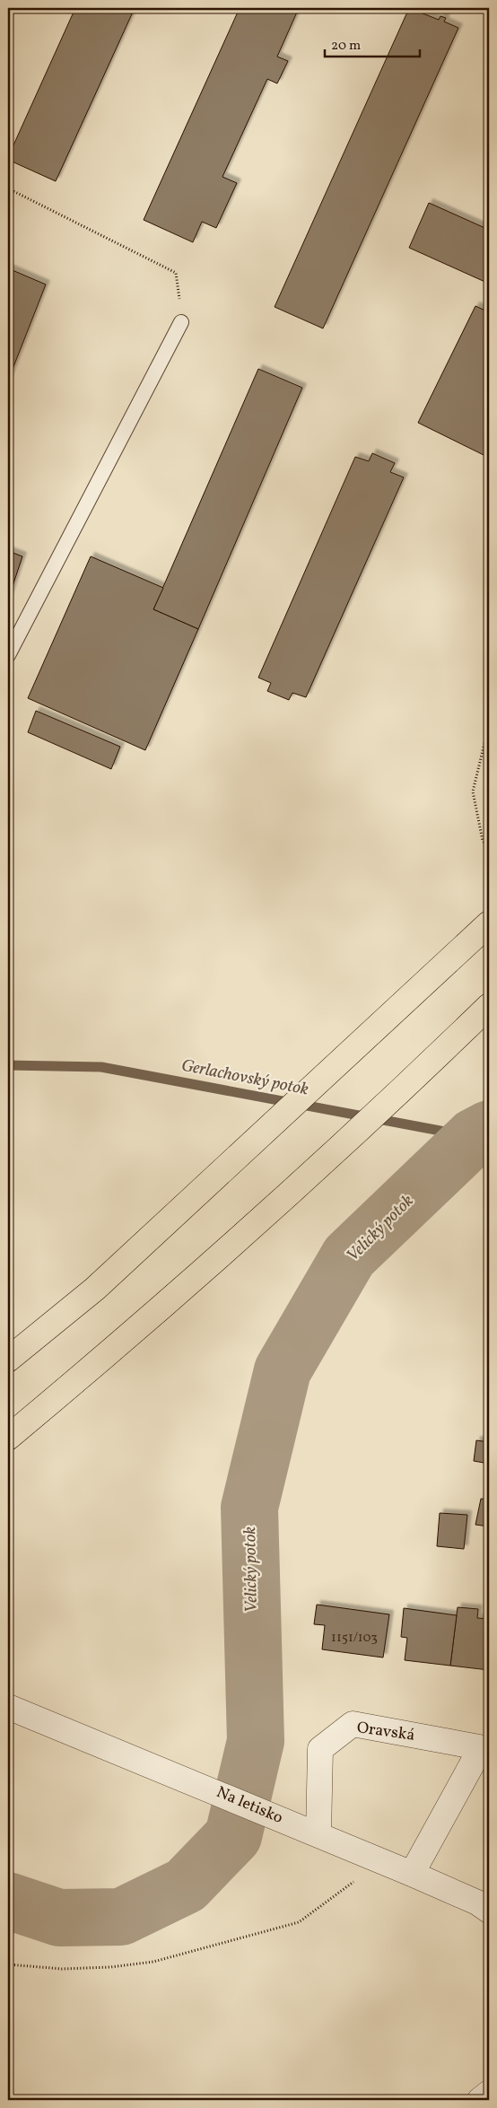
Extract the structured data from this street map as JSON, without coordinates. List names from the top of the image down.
{
  "streets": {
    "street": ["Oravská", "Na letisko"]
  },
  "crossings": [
    ["Oravská", "Na letisko"]
  ],
  "water": ["Gerlachovský potok", "Velický potok"],
  "house_numbers": ["1151/103"],
  "scale_bar": "20 m"
}
